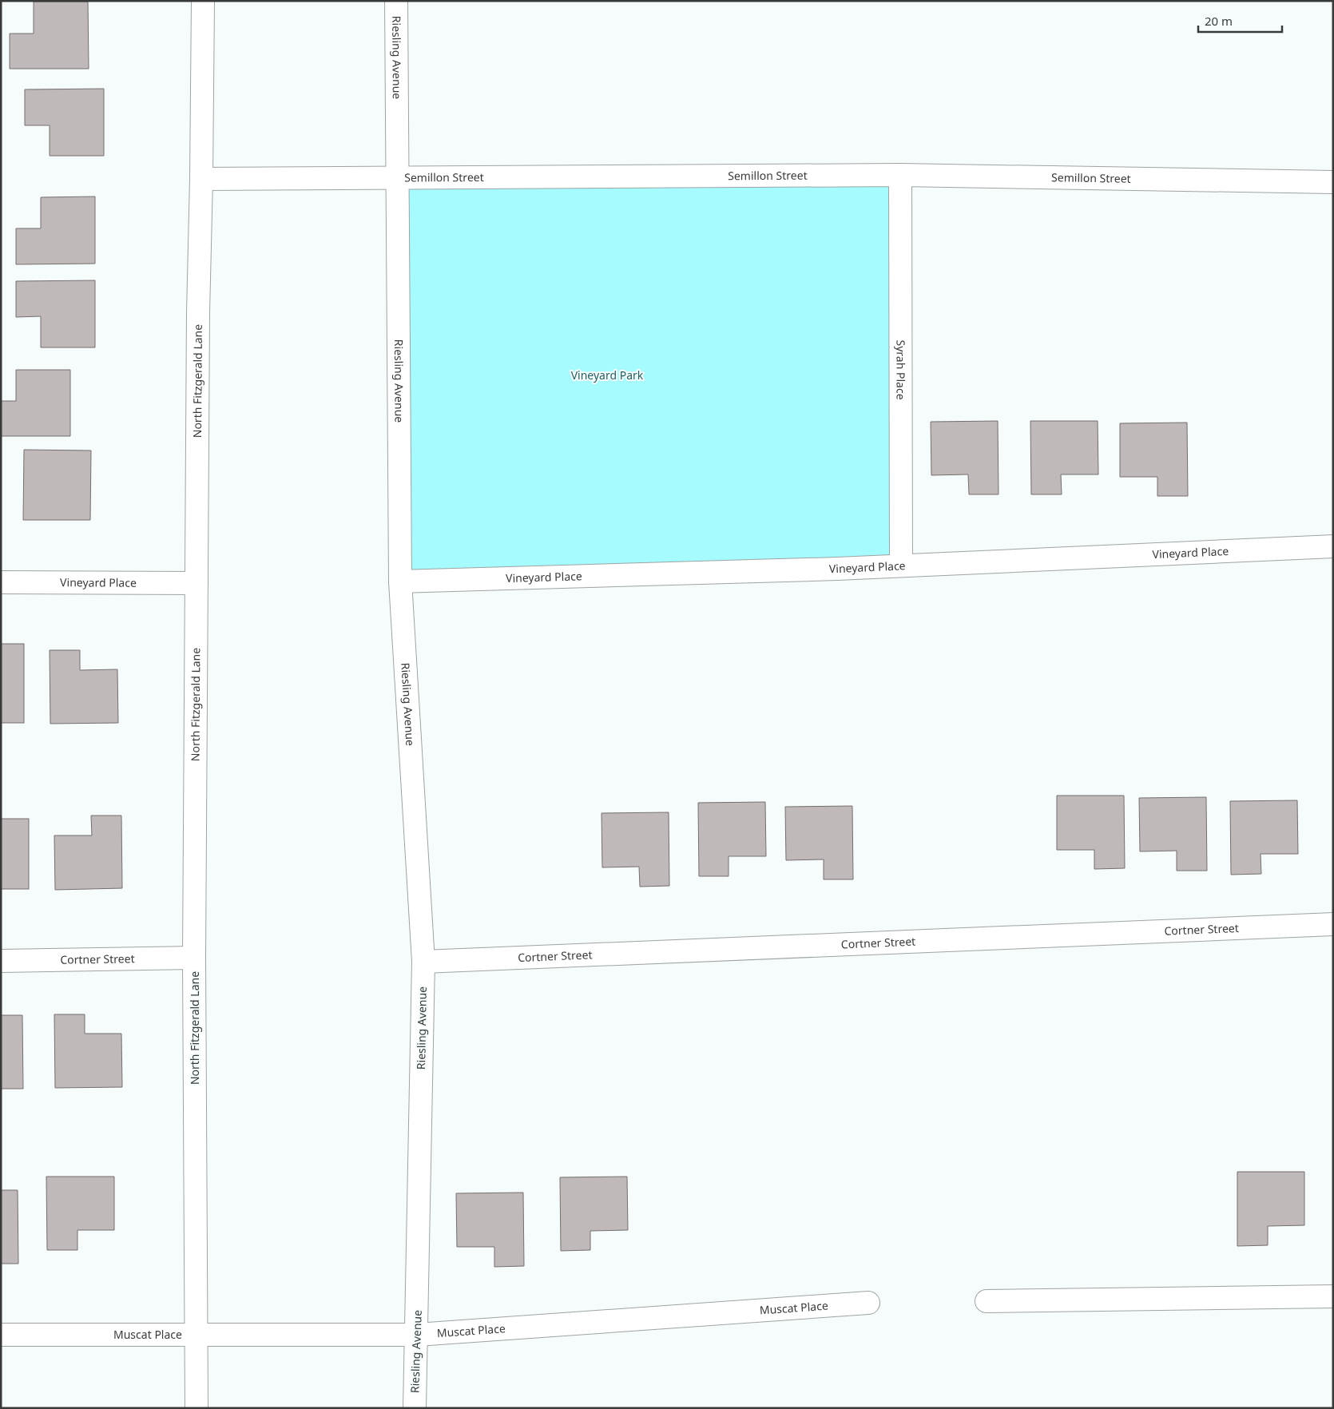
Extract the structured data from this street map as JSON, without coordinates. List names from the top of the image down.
{
  "streets": {
    "street": [
      "Riesling Avenue",
      "Semillon Street",
      "Syrah Place",
      "North Fitzgerald Lane",
      "Vineyard Place",
      "Cortner Street",
      "Muscat Place"
    ]
  },
  "crossings": [
    ["Riesling Avenue", "Semillon Street"],
    ["Riesling Avenue", "Vineyard Place"],
    ["Riesling Avenue", "Cortner Street"],
    ["Riesling Avenue", "Muscat Place"],
    ["Semillon Street", "Syrah Place"],
    ["Semillon Street", "North Fitzgerald Lane"],
    ["Syrah Place", "Vineyard Place"],
    ["North Fitzgerald Lane", "Vineyard Place"],
    ["North Fitzgerald Lane", "Cortner Street"],
    ["North Fitzgerald Lane", "Muscat Place"]
  ],
  "parks": ["Vineyard Park"],
  "scale_bar": "20 m"
}
